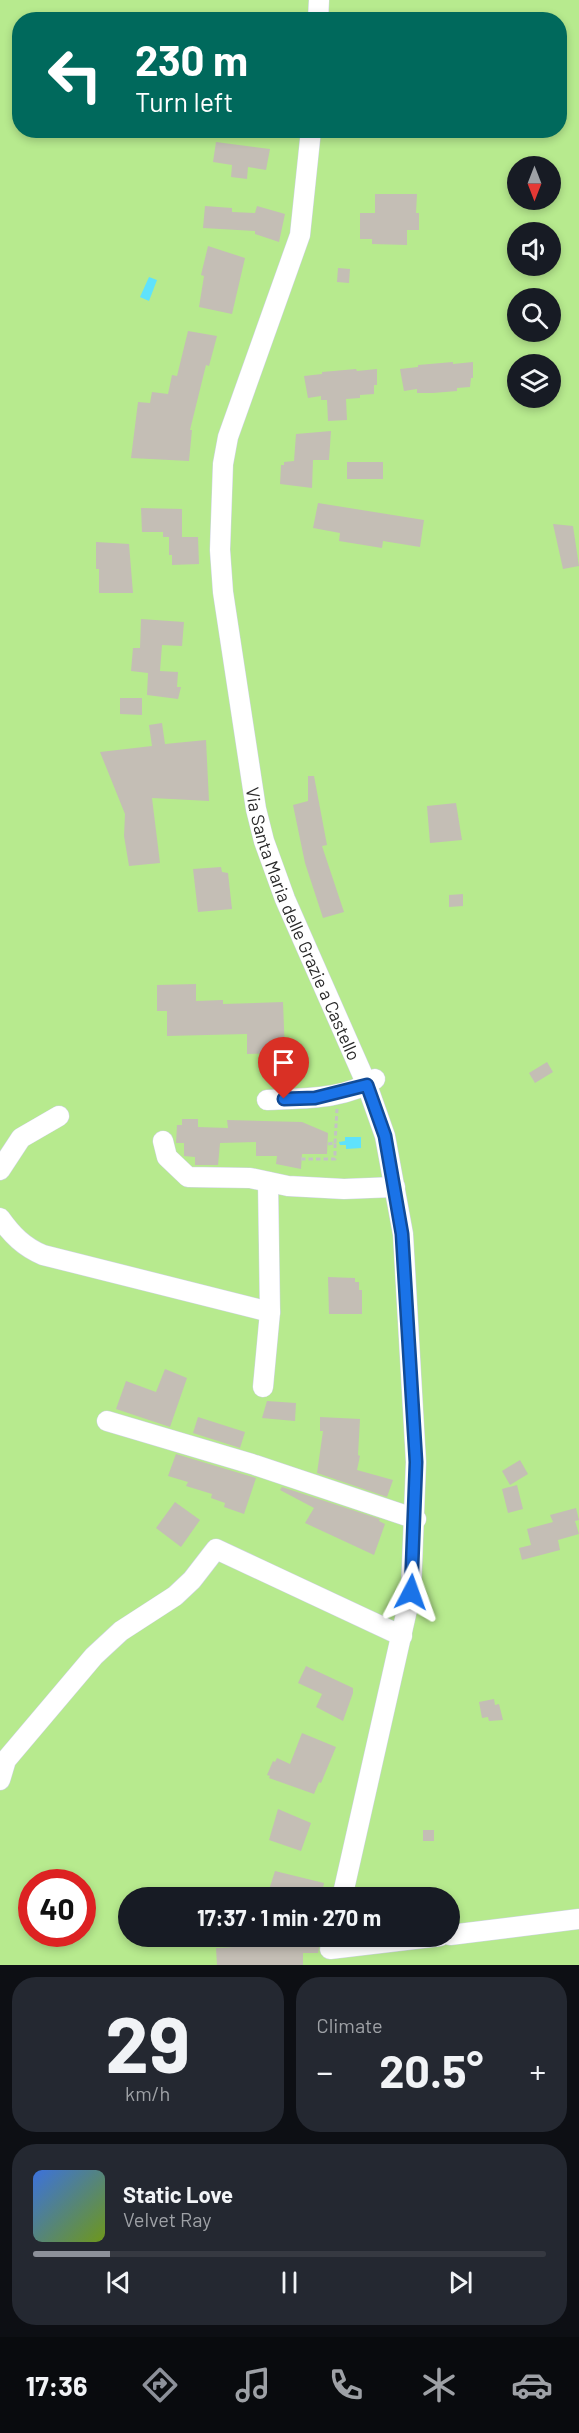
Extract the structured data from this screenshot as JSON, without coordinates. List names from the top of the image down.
{
  "streets": {
    "street": ["Via Santa Maria delle Grazie a Castello"]
  },
  "north": "bottom",
  "page": {
    "turn": ["230 m", "Turn left"],
    "limit": "40",
    "trip": "17:37 · 1 min · 270 m",
    "tile": [
      ["29", "km/h"],
      "Climate"
    ],
    "heat": ["−", "20.5°", "+"],
    "song": ["Static Love", "Velvet Ray"],
    "tabs": "17:36"
  }
}
